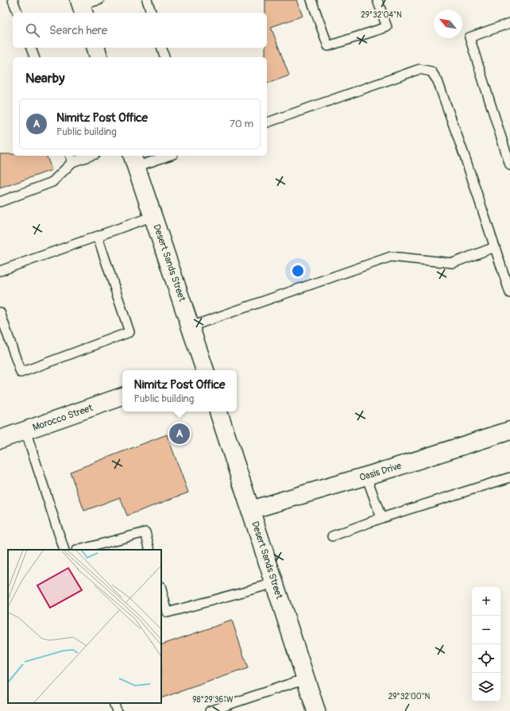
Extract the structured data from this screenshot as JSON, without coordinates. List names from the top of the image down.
{
  "streets": {
    "street": ["Desert Sands Street", "Morocco Street", "Oasis Drive"]
  },
  "crossings": [
    ["Desert Sands Street", "Oasis Drive"]
  ],
  "north": "top left",
  "page": {
    "search": "Search here",
    "heading": "Nearby",
    "list": [
      {
        "mark": "A",
        "name": "Nimitz Post Office",
        "note": "Public building",
        "value": "70 m"
      }
    ],
    "popup": ["Nimitz Post Office", "Public building"],
    "pins": "A",
    "map_buttons": ["+", "−"]
  },
  "coordinates": ["29°32'04\"N", "29°32'00\"N", "98°29'36\"W"]
}
